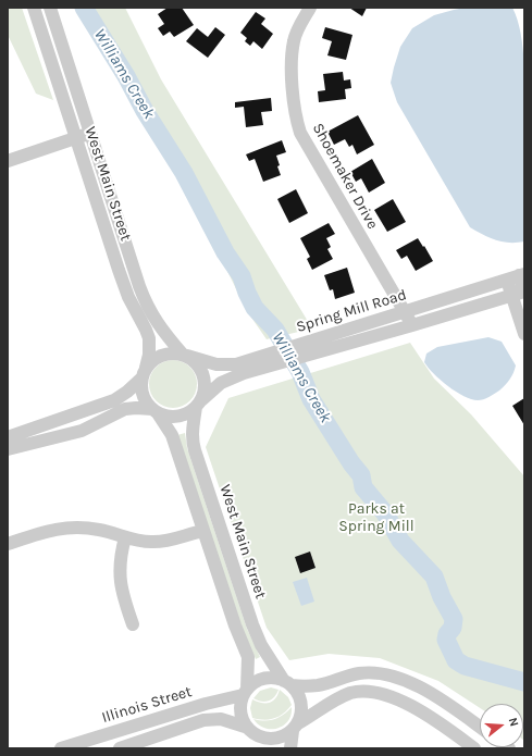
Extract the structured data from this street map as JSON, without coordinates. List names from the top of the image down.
{
  "streets": {
    "street": [
      "Shoemaker Drive",
      "West Main Street",
      "Spring Mill Road",
      "Illinois Street"
    ]
  },
  "crossings": [
    ["Shoemaker Drive", "Spring Mill Road"],
    ["West Main Street", "Spring Mill Road"],
    ["West Main Street", "Illinois Street"]
  ],
  "water": ["Williams Creek"],
  "parks": ["Parks at Spring Mill"],
  "north": "right"
}
